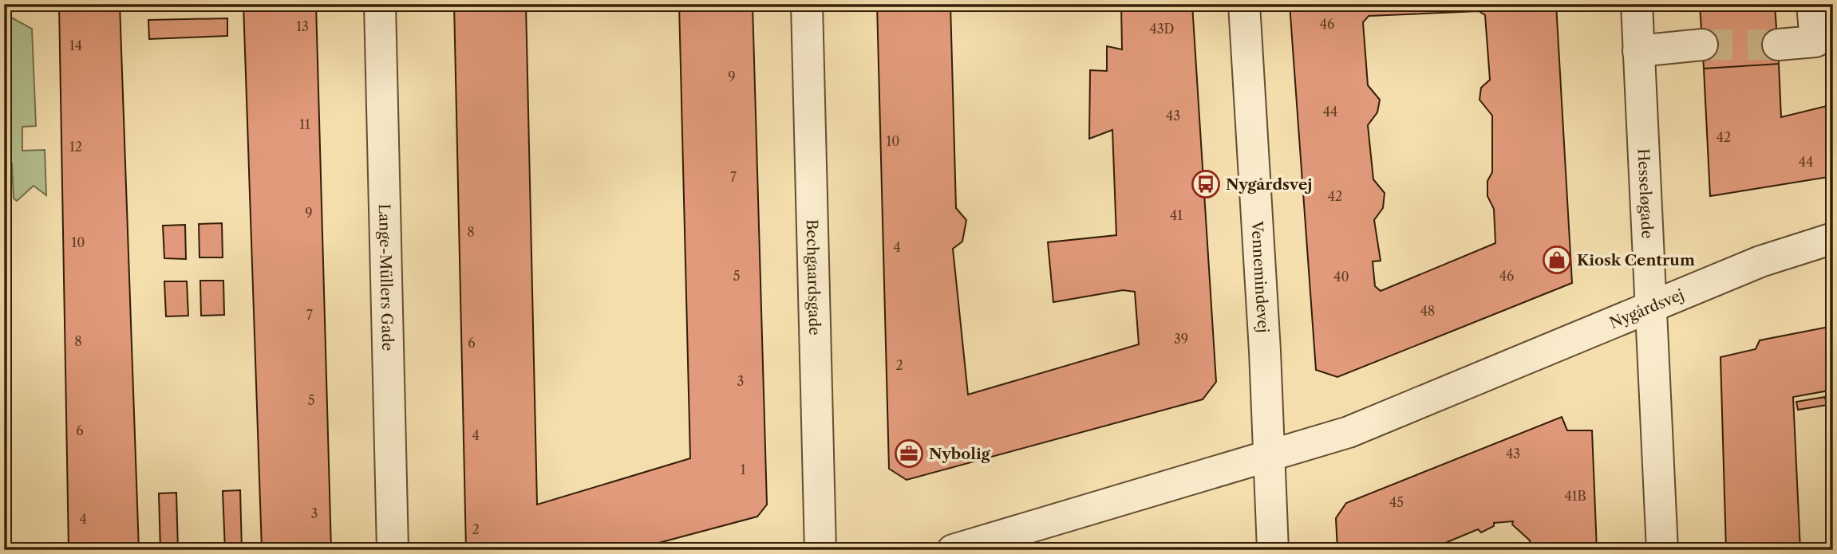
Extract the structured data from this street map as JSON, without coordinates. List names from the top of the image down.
{
  "streets": {
    "street": [
      "Hesseløgade",
      "Vennemindevej",
      "Lange-Müllers Gade",
      "Bechgaardsgade",
      "Nygårdsvej"
    ]
  },
  "crossings": [
    ["Hesseløgade", "Nygårdsvej"],
    ["Vennemindevej", "Nygårdsvej"]
  ],
  "places": {
    "bus stop": ["Nygårdsvej"],
    "shop": ["Kiosk Centrum"],
    "office": ["Nybolig"]
  },
  "house_numbers": [
    "46",
    "13",
    "43D",
    "14",
    "9",
    "44",
    "43",
    "11",
    "42",
    "10",
    "12",
    "44",
    "7",
    "42",
    "9",
    "41",
    "8",
    "10",
    "4",
    "5",
    "46",
    "40",
    "48",
    "7",
    "39",
    "8",
    "6",
    "2",
    "3",
    "5",
    "6",
    "4",
    "43",
    "1",
    "41B",
    "45",
    "3",
    "4",
    "2"
  ]
}
